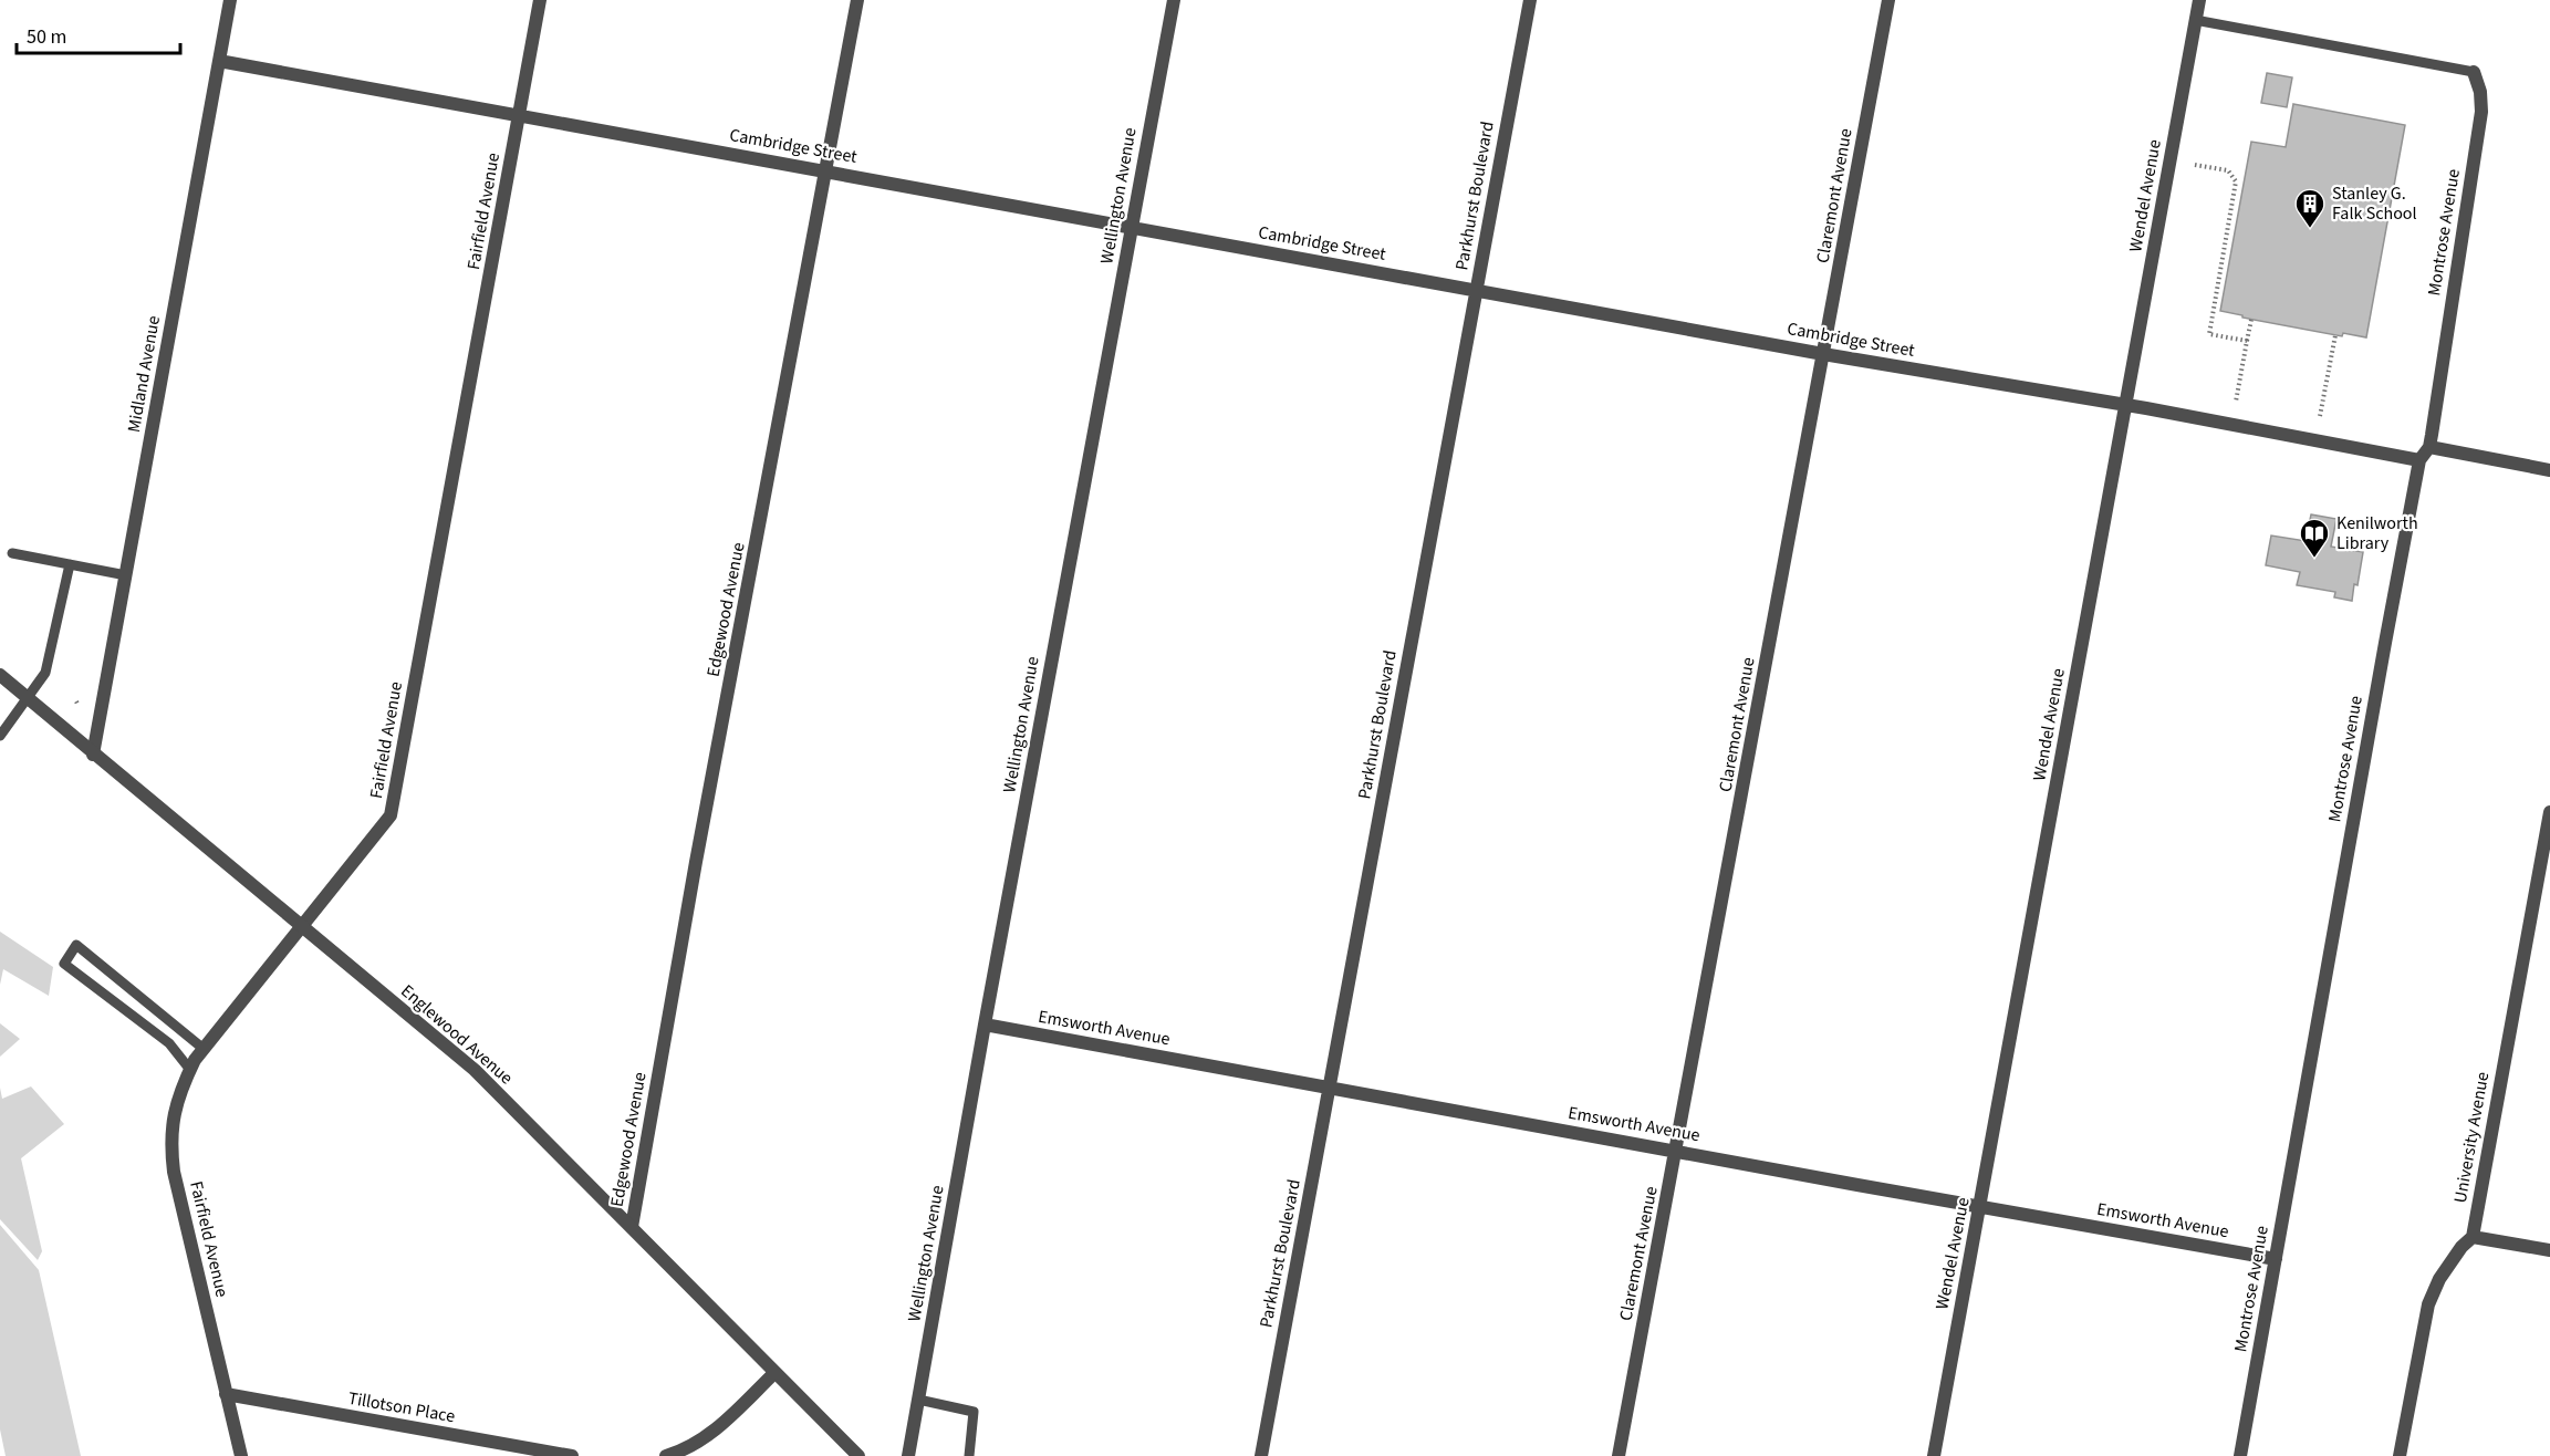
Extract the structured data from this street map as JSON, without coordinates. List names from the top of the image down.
{
  "streets": {
    "street": [
      "Cambridge Street",
      "Wellington Avenue",
      "Parkhurst Boulevard",
      "Claremont Avenue",
      "Wendel Avenue",
      "Fairfield Avenue",
      "Montrose Avenue",
      "Midland Avenue",
      "Edgewood Avenue",
      "Emsworth Avenue",
      "Englewood Avenue",
      "University Avenue",
      "Tillotson Place"
    ]
  },
  "crossings": [
    ["Cambridge Street", "Wellington Avenue"],
    ["Cambridge Street", "Parkhurst Boulevard"],
    ["Cambridge Street", "Claremont Avenue"],
    ["Cambridge Street", "Wendel Avenue"],
    ["Cambridge Street", "Fairfield Avenue"],
    ["Cambridge Street", "Montrose Avenue"],
    ["Cambridge Street", "Midland Avenue"],
    ["Cambridge Street", "Edgewood Avenue"],
    ["Wellington Avenue", "Emsworth Avenue"],
    ["Parkhurst Boulevard", "Emsworth Avenue"],
    ["Claremont Avenue", "Emsworth Avenue"],
    ["Wendel Avenue", "Emsworth Avenue"],
    ["Fairfield Avenue", "Englewood Avenue"],
    ["Fairfield Avenue", "Tillotson Place"],
    ["Montrose Avenue", "Emsworth Avenue"],
    ["Midland Avenue", "Englewood Avenue"],
    ["Edgewood Avenue", "Englewood Avenue"]
  ],
  "places": {
    "building": ["Stanley G. Falk School"],
    "library": ["Kenilworth Library"]
  },
  "scale_bar": "50 m"
}
